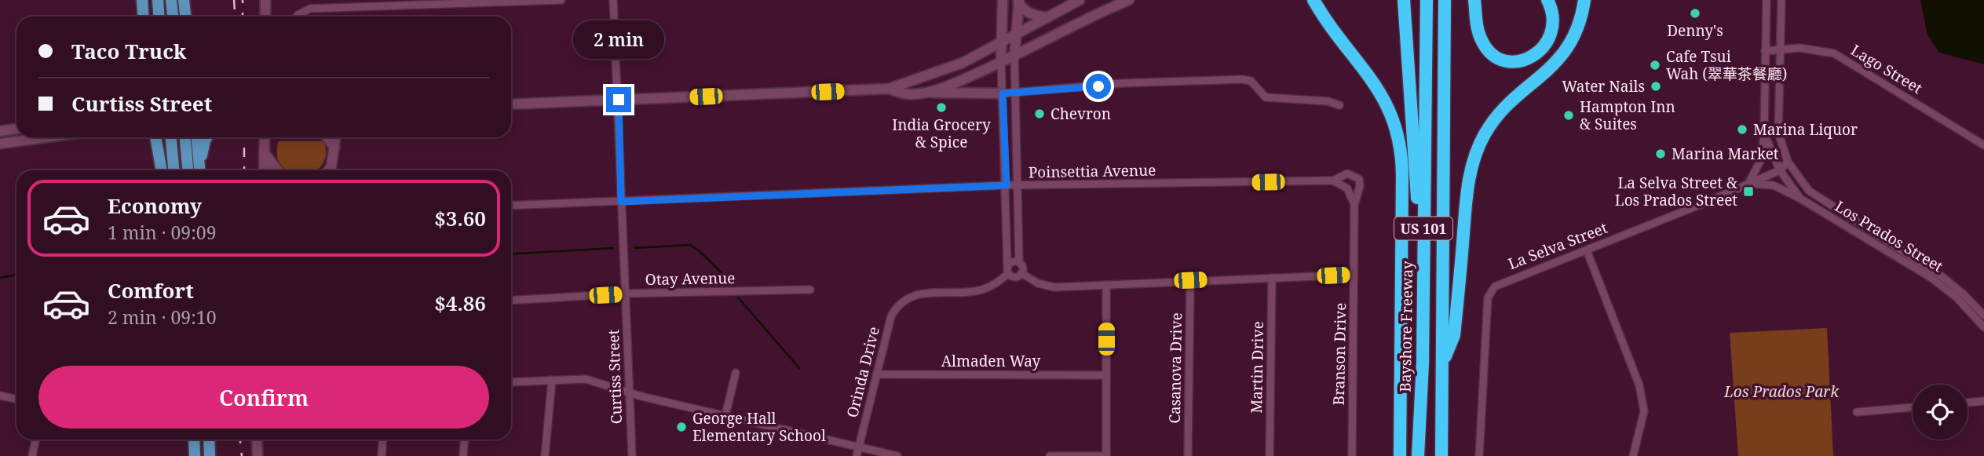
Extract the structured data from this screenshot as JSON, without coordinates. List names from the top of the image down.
{
  "streets": {
    "highway": ["US 101", "Bayshore Freeway"],
    "street": [
      "Lago Street",
      "Poinsettia Avenue",
      "Los Prados Street",
      "La Selva Street",
      "Otay Avenue",
      "Branson Drive",
      "Almaden Way",
      "Martin Drive",
      "Casanova Drive",
      "Orinda Drive",
      "Curtiss Street"
    ]
  },
  "crossings": [
    ["Lago Street", "Los Prados Street"],
    ["Poinsettia Avenue", "Branson Drive"],
    ["Poinsettia Avenue", "Curtiss Street"],
    ["Los Prados Street", "La Selva Street"],
    ["Otay Avenue", "Curtiss Street"],
    ["Almaden Way", "Orinda Drive"]
  ],
  "parks": ["Los Prados Park"],
  "places": {
    "other": [
      "Denny's",
      "Cafe Tsui Wah (翠華茶餐廳)",
      "Water Nails",
      "India Grocery & Spice",
      "Chevron",
      "Hampton Inn & Suites",
      "Marina Liquor",
      "Marina Market",
      "George Hall Elementary School"
    ],
    "transit": ["La Selva Street & Los Prados Street"]
  },
  "page": {
    "banner": ["Taco Truck", "Curtiss Street"],
    "bubble": "2 min",
    "list": [
      {
        "name": "Economy",
        "note": "1 min · 09:09",
        "value": "$3.60"
      },
      {
        "name": "Comfort",
        "note": "2 min · 09:10",
        "value": "$4.86"
      }
    ],
    "buttons": "Confirm"
  }
}
